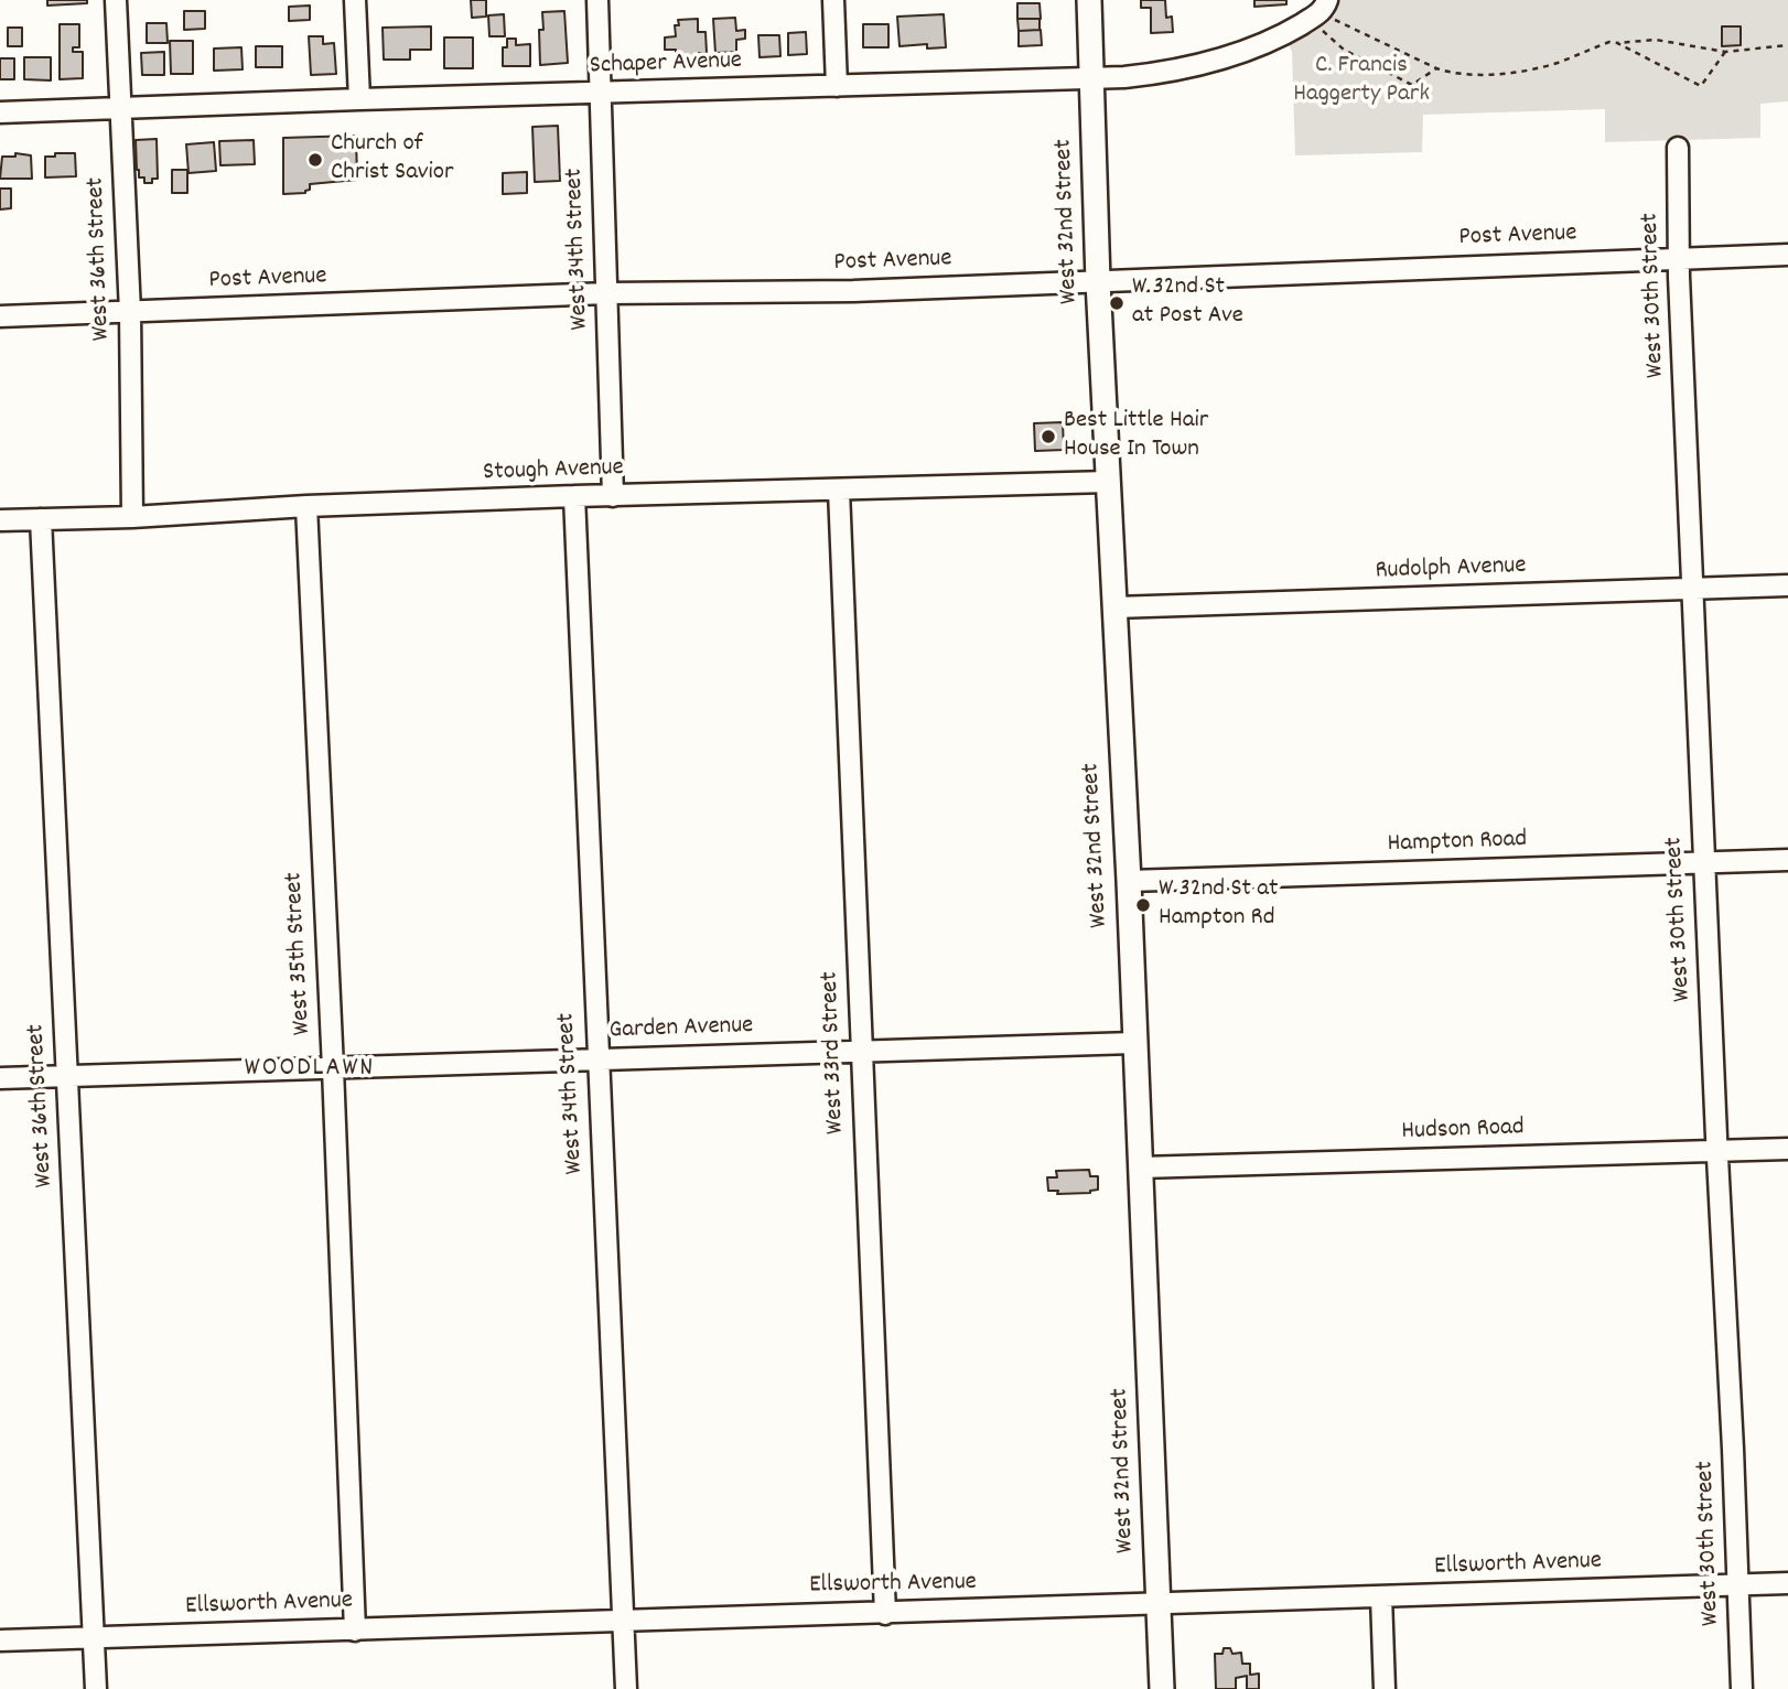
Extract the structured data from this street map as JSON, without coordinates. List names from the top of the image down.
{
  "streets": {
    "street": [
      "Schaper Avenue",
      "West 32nd Street",
      "Post Avenue",
      "West 34th Street",
      "West 36th Street",
      "West 30th Street",
      "Stough Avenue",
      "Rudolph Avenue",
      "Hampton Road",
      "West 35th Street",
      "Garden Avenue",
      "West 33rd Street",
      "Hudson Road",
      "Ellsworth Avenue"
    ]
  },
  "crossings": [
    ["Schaper Avenue", "West 32nd Street"],
    ["Schaper Avenue", "West 34th Street"],
    ["Schaper Avenue", "West 36th Street"],
    ["West 32nd Street", "Post Avenue"],
    ["West 32nd Street", "Stough Avenue"],
    ["West 32nd Street", "Rudolph Avenue"],
    ["West 32nd Street", "Hampton Road"],
    ["West 32nd Street", "Garden Avenue"],
    ["West 32nd Street", "Hudson Road"],
    ["West 32nd Street", "Ellsworth Avenue"],
    ["Post Avenue", "West 34th Street"],
    ["Post Avenue", "West 36th Street"],
    ["Post Avenue", "West 30th Street"],
    ["West 34th Street", "Stough Avenue"],
    ["West 34th Street", "Garden Avenue"],
    ["West 34th Street", "Ellsworth Avenue"],
    ["West 36th Street", "Stough Avenue"],
    ["West 36th Street", "Garden Avenue"],
    ["West 36th Street", "Ellsworth Avenue"],
    ["West 30th Street", "Rudolph Avenue"],
    ["West 30th Street", "Hampton Road"],
    ["West 30th Street", "Hudson Road"],
    ["West 30th Street", "Ellsworth Avenue"],
    ["Stough Avenue", "West 35th Street"],
    ["Stough Avenue", "West 33rd Street"],
    ["West 35th Street", "Garden Avenue"],
    ["West 35th Street", "Ellsworth Avenue"],
    ["Garden Avenue", "West 33rd Street"],
    ["West 33rd Street", "Ellsworth Avenue"]
  ],
  "districts": ["WOODLAWN"],
  "parks": ["C. Francis Haggerty Park"],
  "places": [
    "Church of Christ Savior",
    "W 32nd St at Post Ave",
    "Best Little Hair House In Town",
    "W 32nd St at Hampton Rd"
  ]
}
